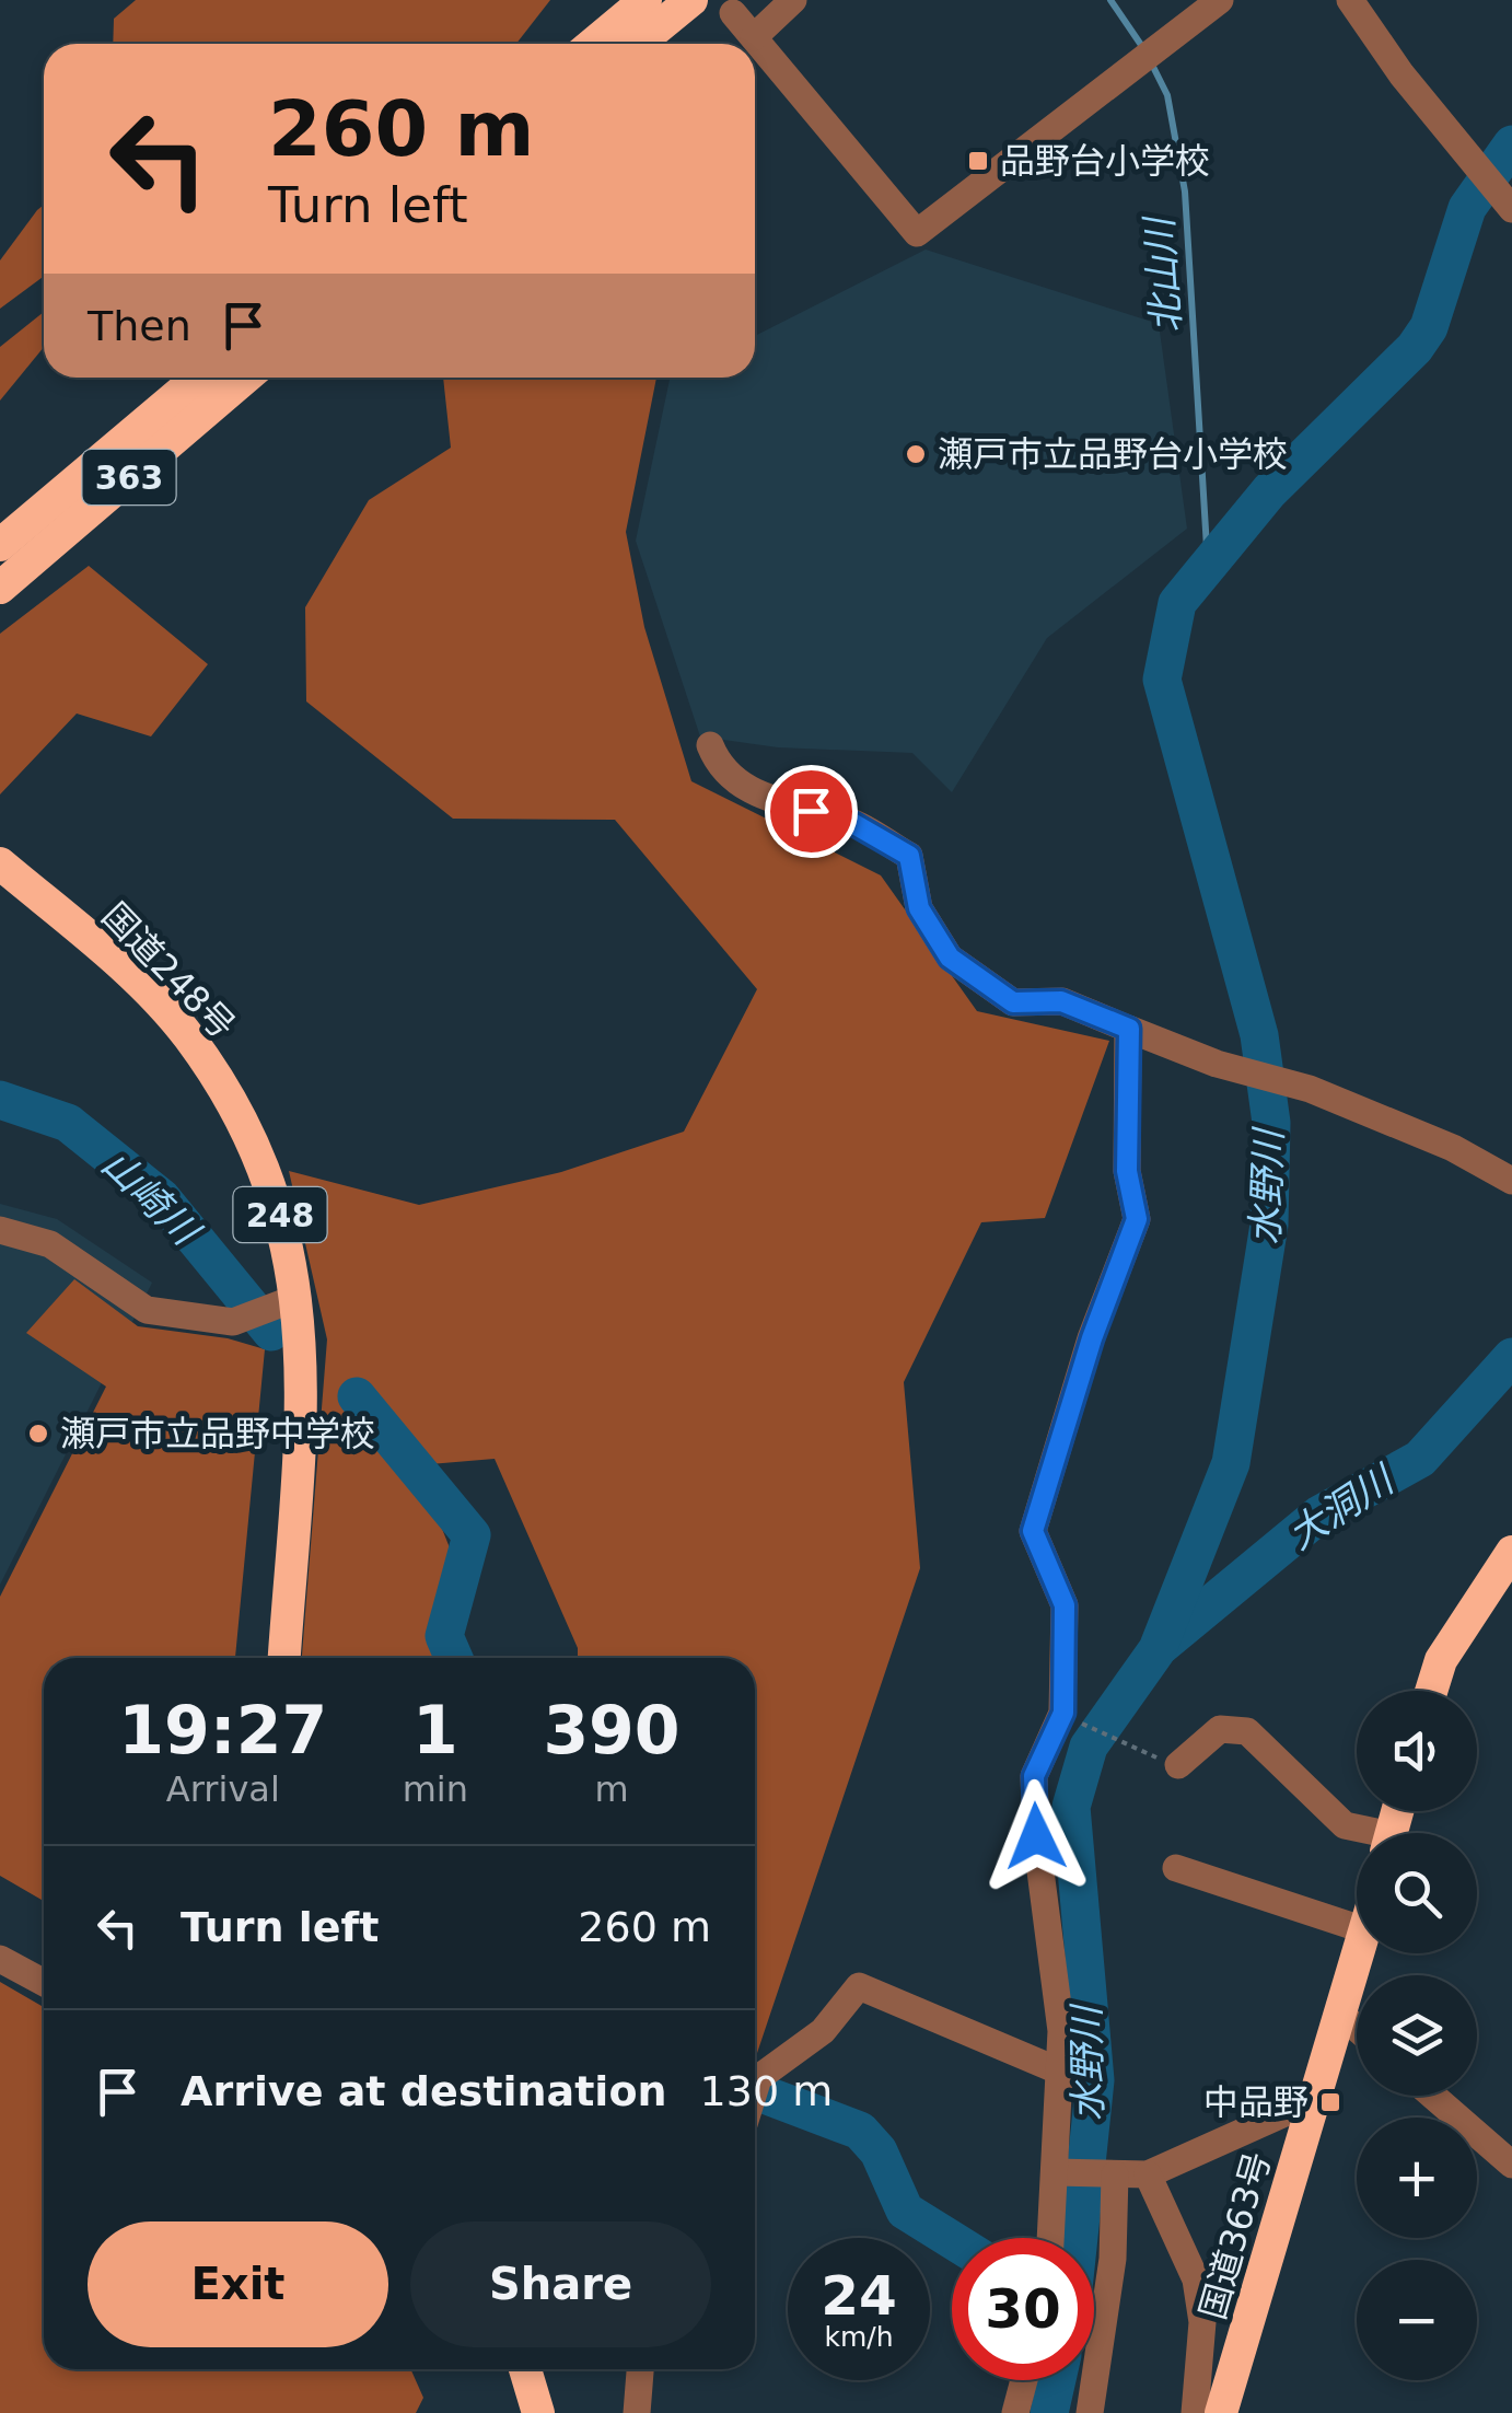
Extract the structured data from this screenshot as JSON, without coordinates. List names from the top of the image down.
{
  "streets": {
    "highway": [
      "363",
      "国道248号",
      "248",
      "国道363号"
    ]
  },
  "water": [
    "北山川",
    "水野川",
    "山崎川",
    "大洞川"
  ],
  "places": {
    "transit": ["品野台小学校", "中品野"],
    "other": ["瀬戸市立品野台小学校", "瀬戸市立品野中学校"]
  },
  "page": {
    "turn": ["260 m", "Turn left"],
    "then": "Then",
    "eta": [
      "19:27",
      "Arrival",
      "1",
      "min",
      "390",
      "m"
    ],
    "map_buttons": ["+", "−"],
    "list": [
      {
        "name": "Turn left",
        "value": "260 m"
      },
      {
        "name": "Arrive at destination",
        "value": "130 m"
      }
    ],
    "buttons": ["Exit", "Share"],
    "speed": "24 km/h",
    "limit": "30"
  }
}
